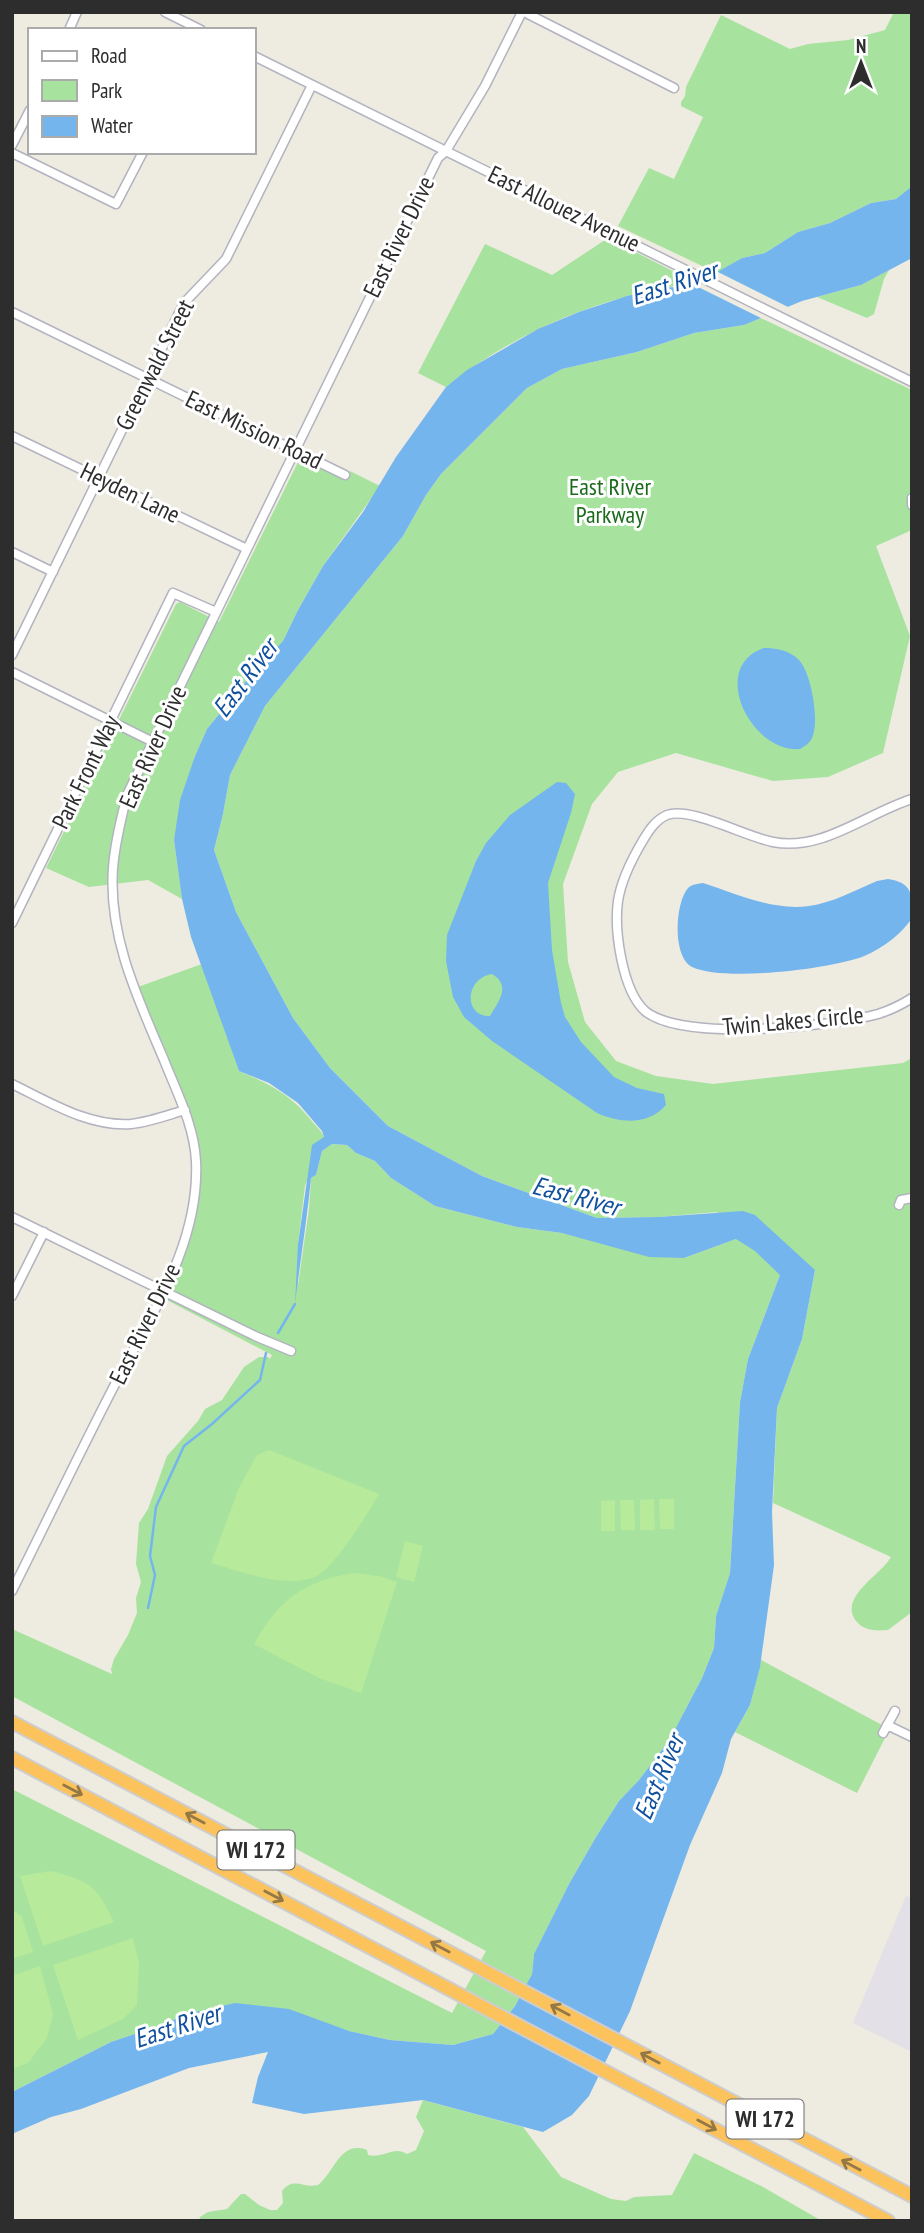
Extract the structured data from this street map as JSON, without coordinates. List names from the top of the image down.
{
  "streets": {
    "highway": ["WI 172"],
    "street": [
      "East Allouez Avenue",
      "East River Drive",
      "Greenwald Street",
      "East Mission Road",
      "Heyden Lane",
      "Park Front Way",
      "Twin Lakes Circle"
    ]
  },
  "crossings": [
    ["East Allouez Avenue", "East River Drive"],
    ["East Allouez Avenue", "Greenwald Street"],
    ["East River Drive", "East Mission Road"],
    ["East River Drive", "Heyden Lane"],
    ["East River Drive", "Park Front Way"],
    ["Greenwald Street", "East Mission Road"],
    ["Greenwald Street", "Heyden Lane"]
  ],
  "water": ["East River"],
  "parks": ["East River Parkway"],
  "legend": ["Road", "Park", "Water"],
  "north": "top"
}
